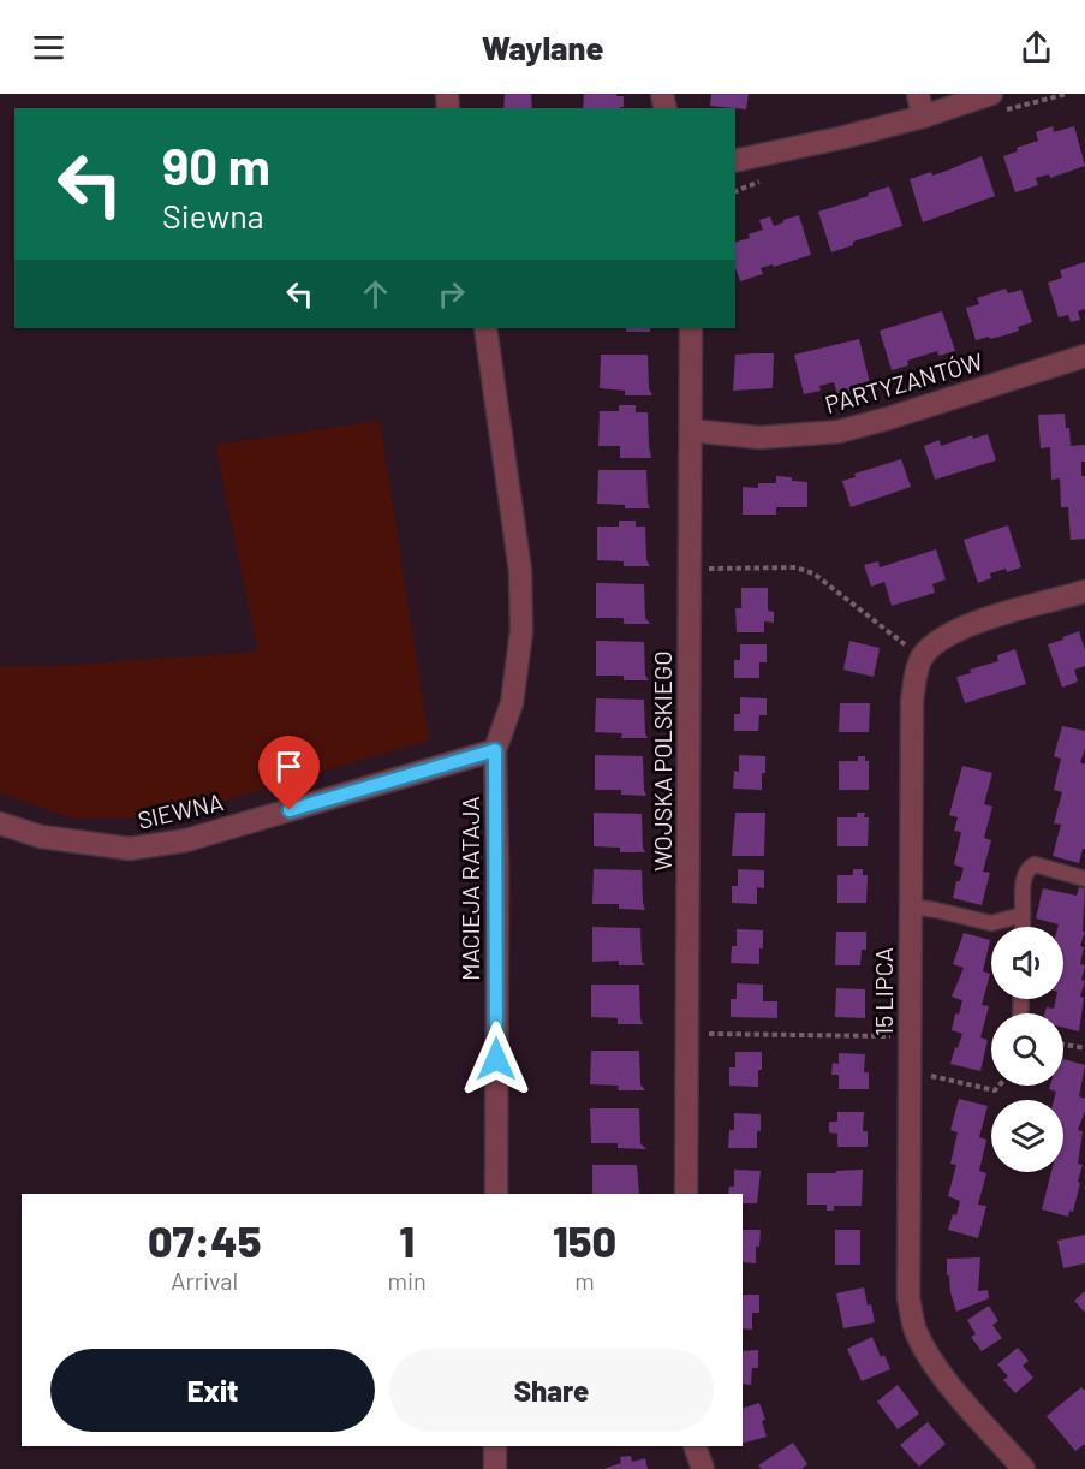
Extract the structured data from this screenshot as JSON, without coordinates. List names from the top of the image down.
{
  "streets": {
    "street": [
      "PARTYZANTÓW",
      "WOJSKA POLSKIEGO",
      "SIEWNA",
      "MACIEJA RATAJA",
      "15 LIPCA"
    ]
  },
  "crossings": [
    ["PARTYZANTÓW", "WOJSKA POLSKIEGO"],
    ["SIEWNA", "MACIEJA RATAJA"]
  ],
  "page": {
    "header": "Waylane",
    "turn": ["90 m", "Siewna"],
    "eta": [
      "07:45",
      "Arrival",
      "1",
      "min",
      "150",
      "m"
    ],
    "buttons": ["Exit", "Share"]
  }
}
